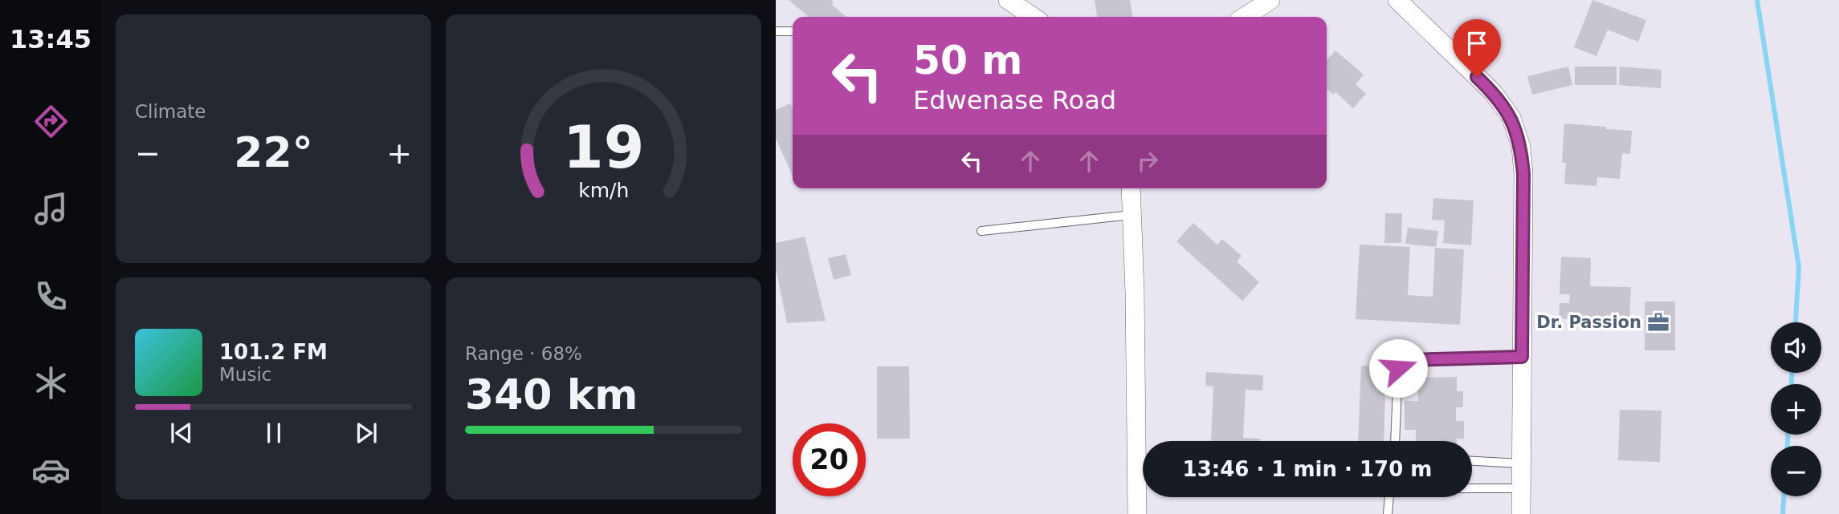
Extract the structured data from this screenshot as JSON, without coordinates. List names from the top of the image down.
{
  "places": {
    "office": ["Dr. Passion"]
  },
  "page": {
    "tabs": "13:45",
    "tile": [
      "Climate",
      ["Range · 68%", "340 km"]
    ],
    "turn": ["50 m", "Edwenase Road"],
    "heat": ["−", "22°", "+"],
    "map_buttons": ["+", "−"],
    "song": ["101.2 FM", "Music"],
    "limit": "20",
    "trip": "13:46 · 1 min · 170 m",
    "gauge": ["19", "km/h"]
  }
}
